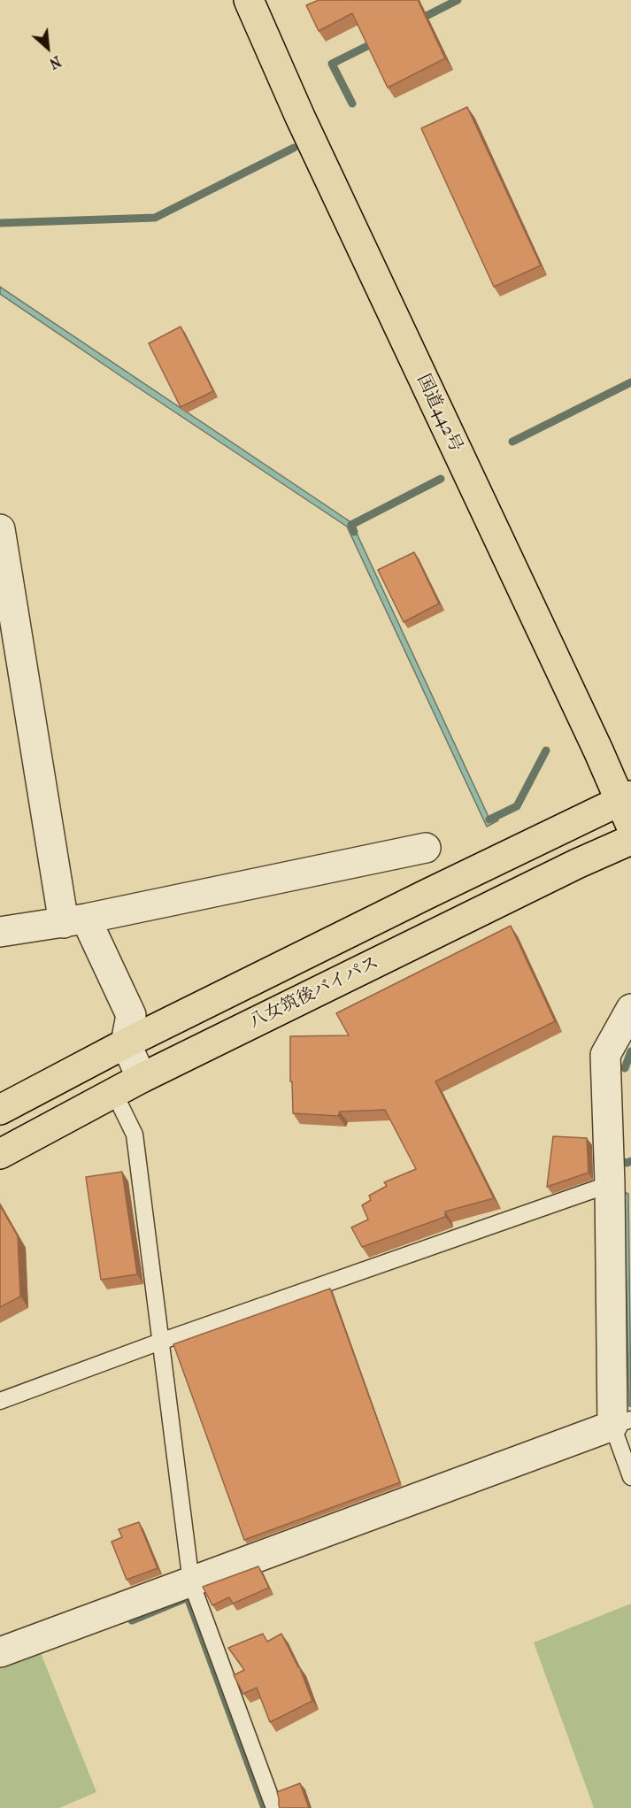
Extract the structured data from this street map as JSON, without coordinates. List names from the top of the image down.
{
  "streets": {
    "highway": ["国道442号", "八女筑後バイパス"]
  },
  "north": "bottom right"
}
